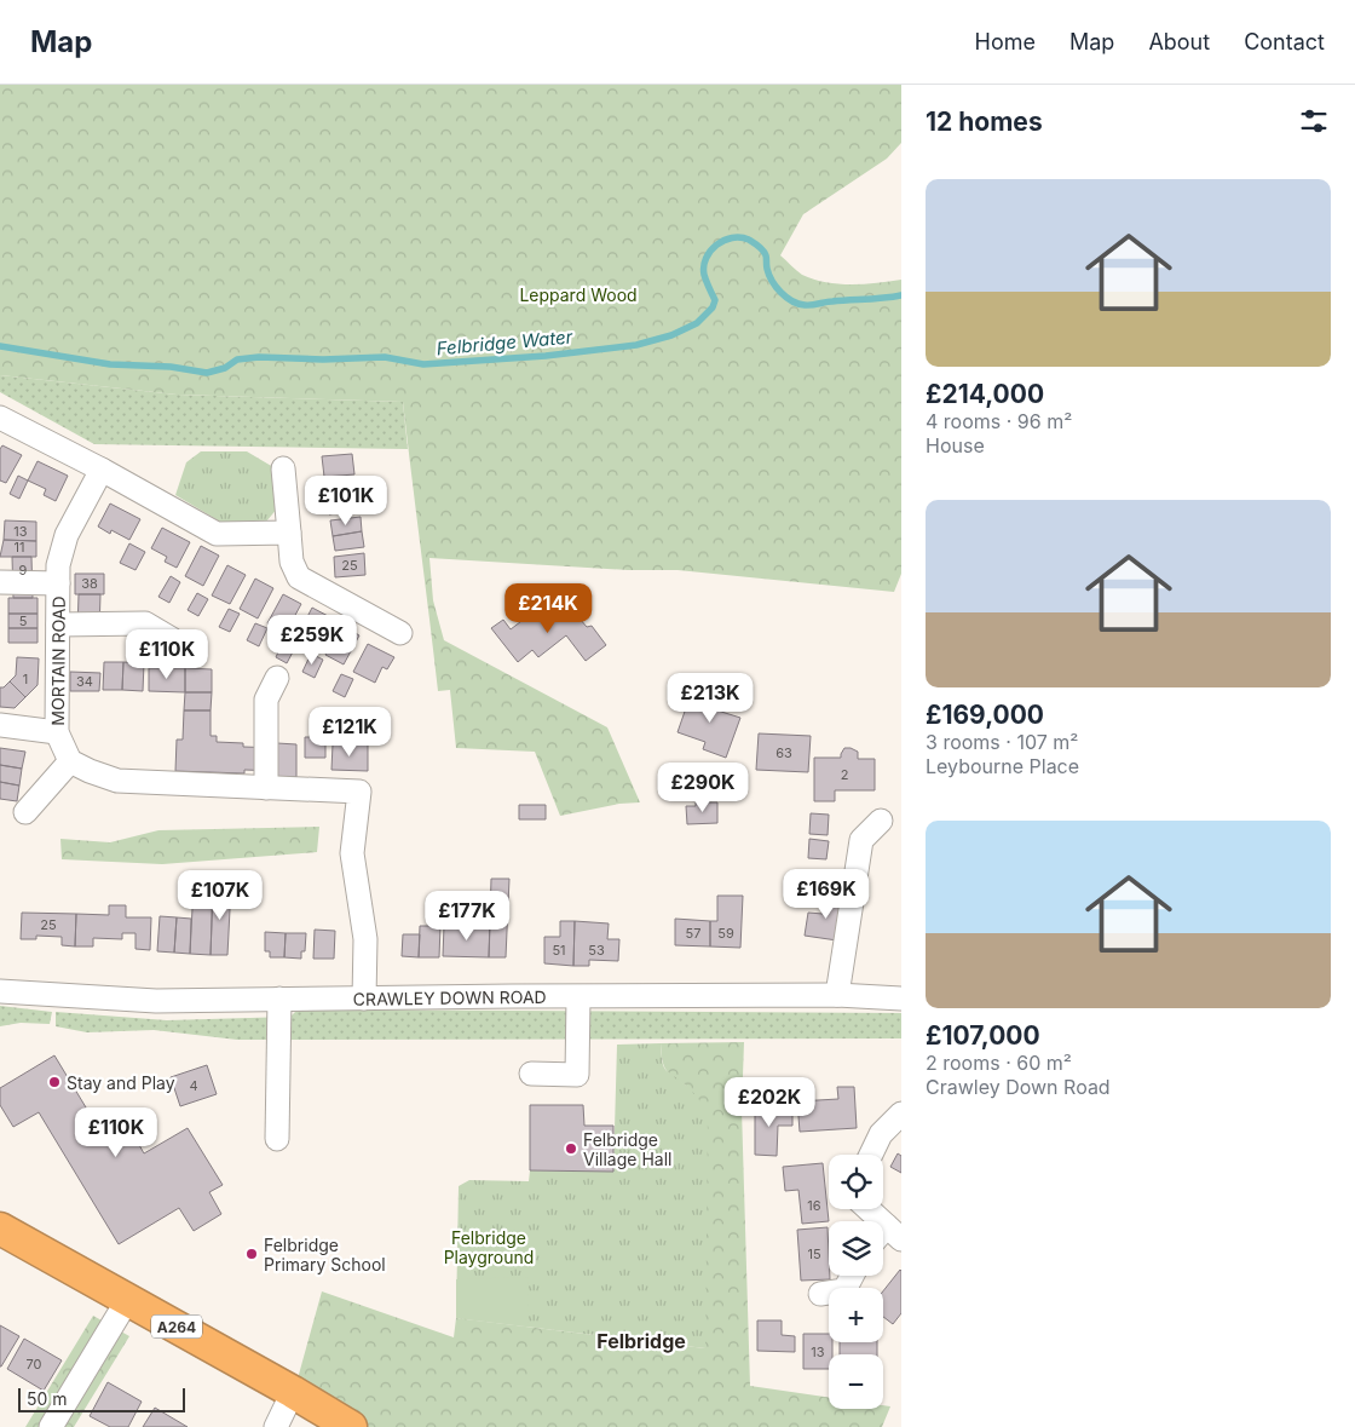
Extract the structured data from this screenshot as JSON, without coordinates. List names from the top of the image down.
{
  "streets": {
    "highway": ["A264"],
    "street": ["MORTAIN ROAD", "CRAWLEY DOWN ROAD"]
  },
  "districts": ["Felbridge"],
  "water": ["Felbridge Water"],
  "parks": ["Leppard Wood", "Felbridge Playground"],
  "places": ["Stay and Play", "Felbridge Village Hall", "Felbridge Primary School"],
  "house_numbers": [
    "13",
    "11",
    "25",
    "9",
    "38",
    "5",
    "1",
    "34",
    "63",
    "2",
    "25",
    "57",
    "59",
    "51",
    "53",
    "4",
    "16",
    "15",
    "13",
    "70"
  ],
  "scale_bar": "50 m",
  "page": {
    "header": "Map",
    "nav": [
      "Home",
      "Map",
      "About",
      "Contact"
    ],
    "heading": "12 homes",
    "list": [
      {
        "name": "£214,000",
        "note": "4 rooms · 96 m² · House"
      },
      {
        "name": "£169,000",
        "note": "3 rooms · 107 m² · Leybourne Place"
      },
      {
        "name": "£107,000",
        "note": "2 rooms · 60 m² · Crawley Down Road"
      }
    ],
    "price": [
      "£101K",
      "£214K",
      "£259K",
      "£110K",
      "£213K",
      "£121K",
      "£290K",
      "£169K",
      "£107K",
      "£177K",
      "£202K",
      "£110K"
    ],
    "map_buttons": ["+", "−"],
    "scale": "50 m"
  }
}
